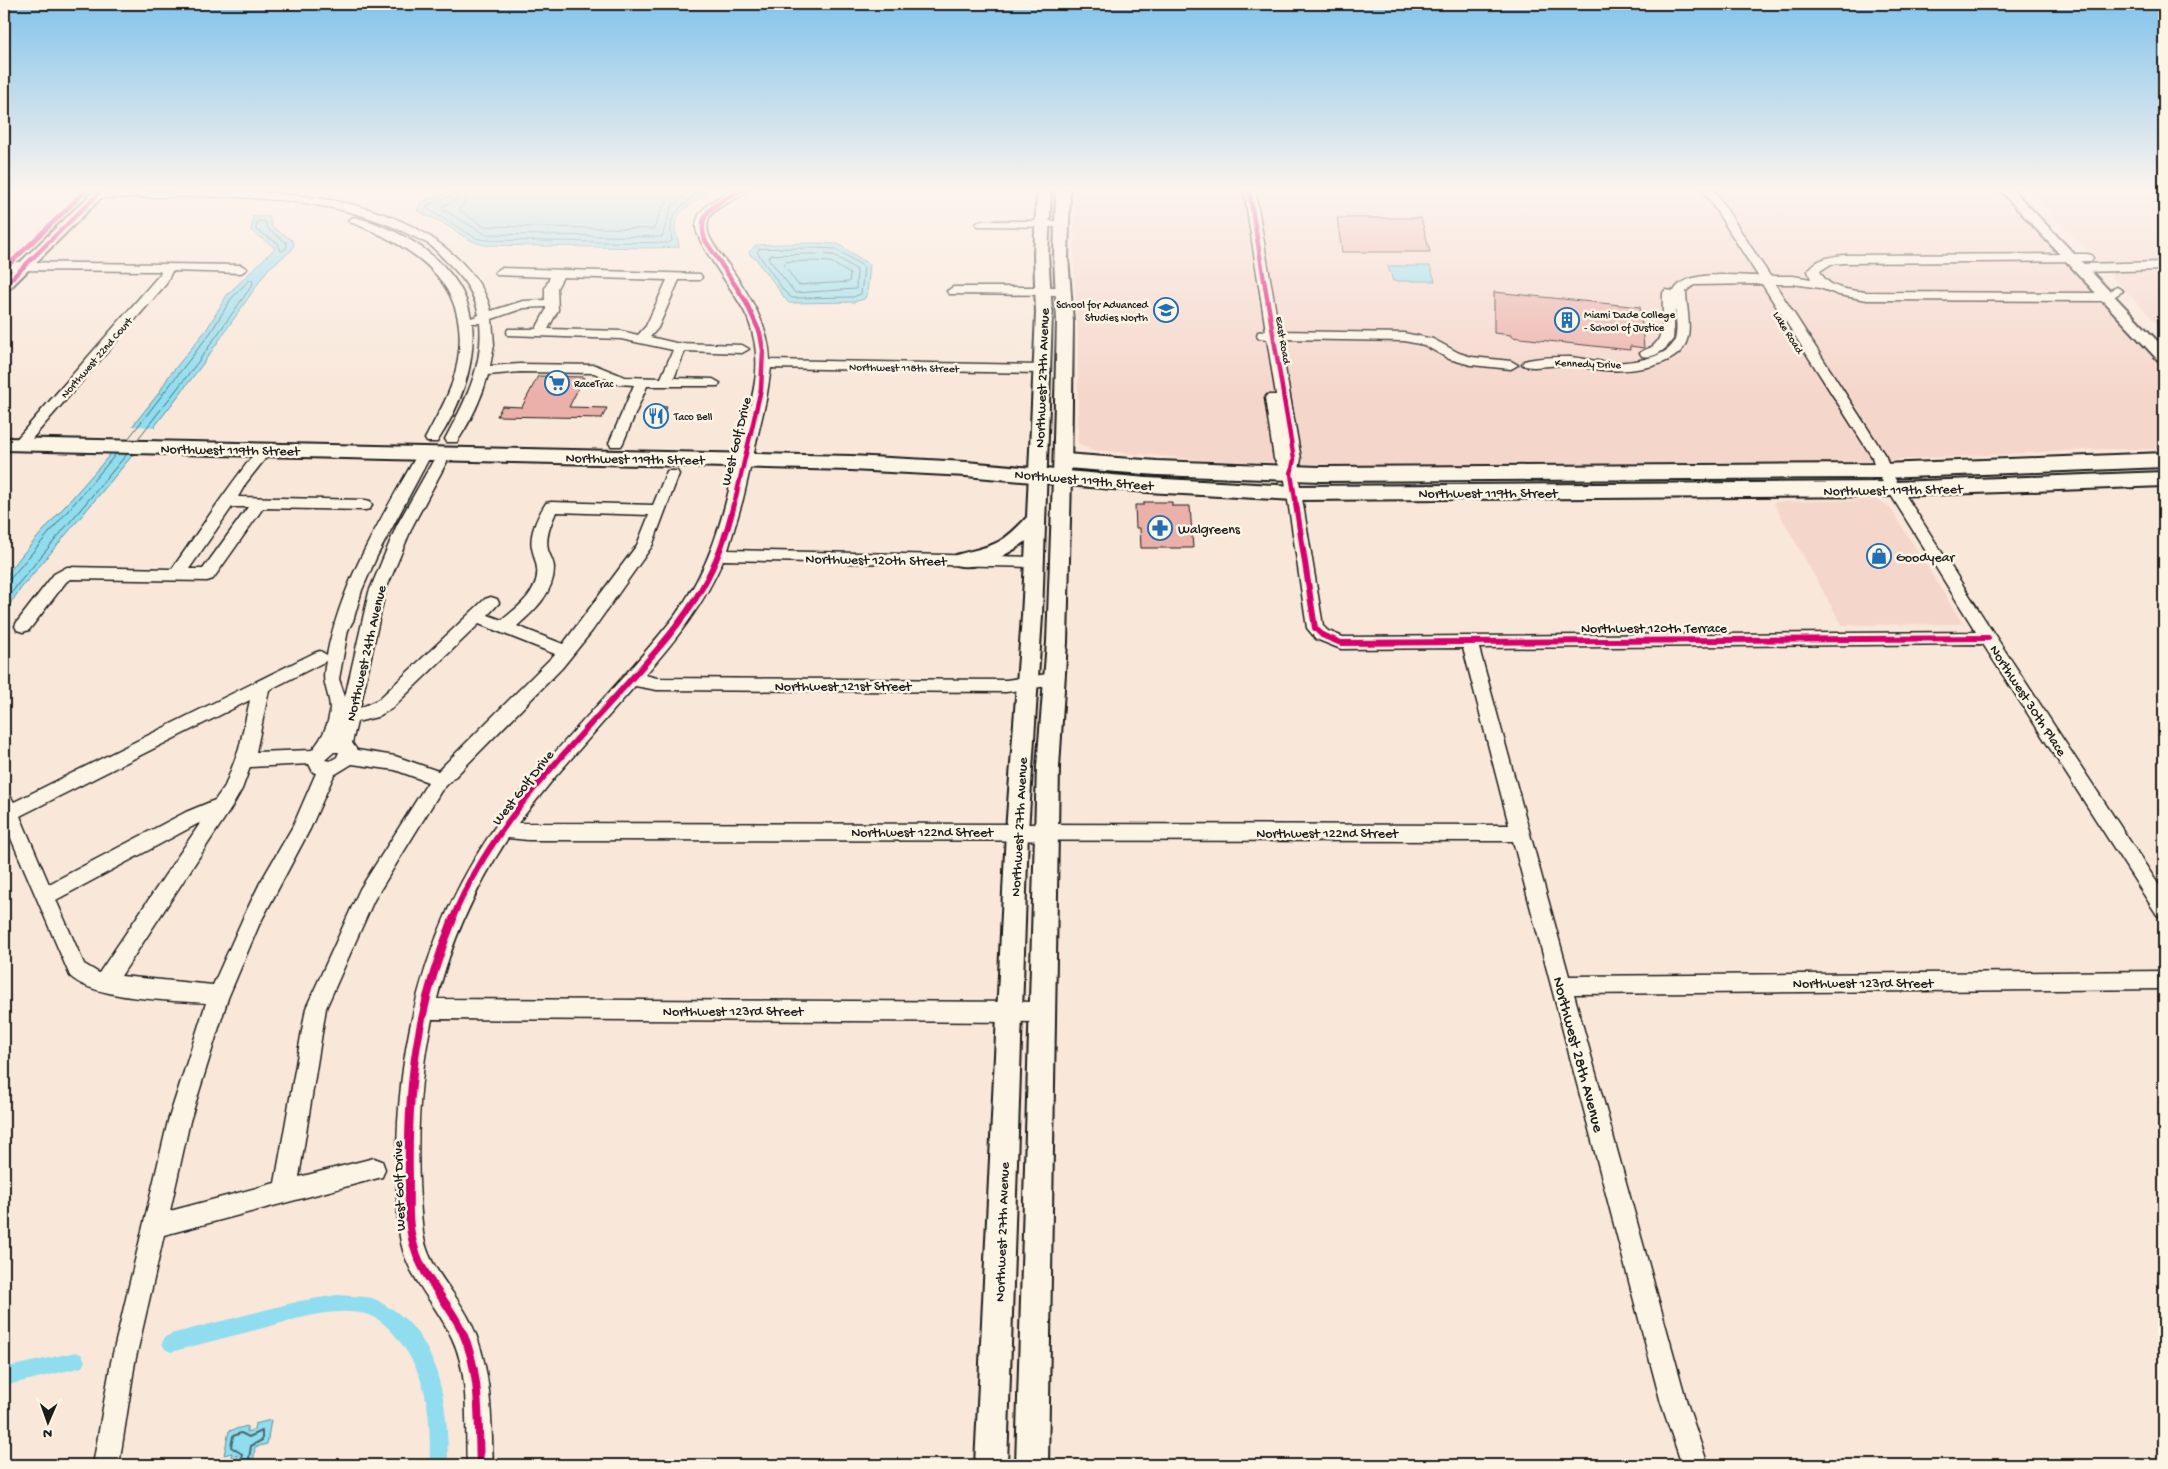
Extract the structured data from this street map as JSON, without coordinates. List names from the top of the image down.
{
  "streets": {
    "highway": ["Northwest 119th Street"],
    "main road": ["Northwest 27th Avenue"],
    "street": [
      "Lake Road",
      "East Road",
      "Northwest 22nd Court",
      "Kennedy Drive",
      "Northwest 118th Street",
      "West Golf Drive",
      "Northwest 120th Street",
      "Northwest 120th Terrace",
      "Northwest 24th Avenue",
      "Northwest 121st Street",
      "Northwest 30th Place",
      "Northwest 122nd Street",
      "Northwest 123rd Street",
      "Northwest 28th Avenue"
    ]
  },
  "crossings": [
    ["Lake Road", "Kennedy Drive"],
    ["Lake Road", "Northwest 119th Street"],
    ["Lake Road", "Northwest 30th Place"],
    ["East Road", "Kennedy Drive"],
    ["East Road", "Northwest 119th Street"],
    ["East Road", "Northwest 120th Terrace"],
    ["Northwest 22nd Court", "Northwest 119th Street"],
    ["Northwest 118th Street", "Northwest 27th Avenue"],
    ["Northwest 118th Street", "West Golf Drive"],
    ["Northwest 27th Avenue", "Northwest 119th Street"],
    ["Northwest 27th Avenue", "Northwest 120th Street"],
    ["Northwest 27th Avenue", "Northwest 121st Street"],
    ["Northwest 27th Avenue", "Northwest 122nd Street"],
    ["Northwest 27th Avenue", "Northwest 123rd Street"],
    ["West Golf Drive", "Northwest 119th Street"],
    ["West Golf Drive", "Northwest 120th Street"],
    ["West Golf Drive", "Northwest 121st Street"],
    ["West Golf Drive", "Northwest 122nd Street"],
    ["West Golf Drive", "Northwest 123rd Street"],
    ["Northwest 119th Street", "Northwest 24th Avenue"],
    ["Northwest 119th Street", "Northwest 30th Place"],
    ["Northwest 120th Terrace", "Northwest 30th Place"],
    ["Northwest 120th Terrace", "Northwest 28th Avenue"],
    ["Northwest 122nd Street", "Northwest 28th Avenue"],
    ["Northwest 123rd Street", "Northwest 28th Avenue"]
  ],
  "places": {
    "school or university": ["School for Advanced Studies North"],
    "building": ["Miami Dade College - School of Justice"],
    "supermarket": ["RaceTrac"],
    "restaurant": ["Taco Bell"],
    "pharmacy": ["Walgreens"],
    "shop": ["Goodyear"]
  },
  "north": "bottom"
}
